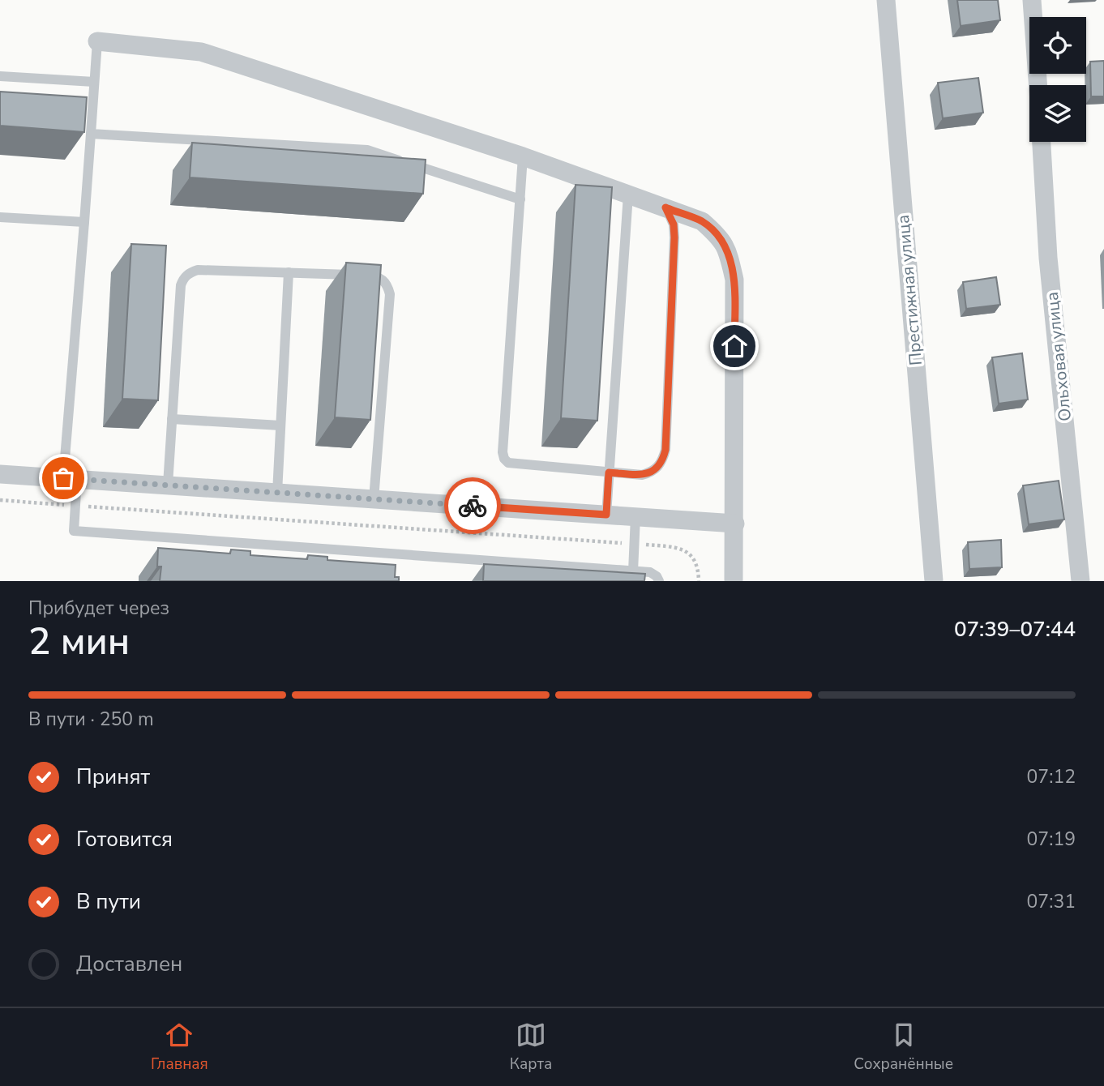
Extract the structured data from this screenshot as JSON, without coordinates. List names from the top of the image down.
{
  "streets": {
    "street": ["Престижная улица", "Ольховая улица"]
  },
  "page": {
    "heading": ["2 мин", "Прибудет через", "07:39–07:44"],
    "bar": "В пути · 250 m",
    "list": [
      ["Принят", "07:12"],
      ["Готовится", "07:19"],
      ["В пути", "07:31"],
      "Доставлен"
    ],
    "tabs": ["Главная", "Карта", "Сохранённые"]
  }
}
